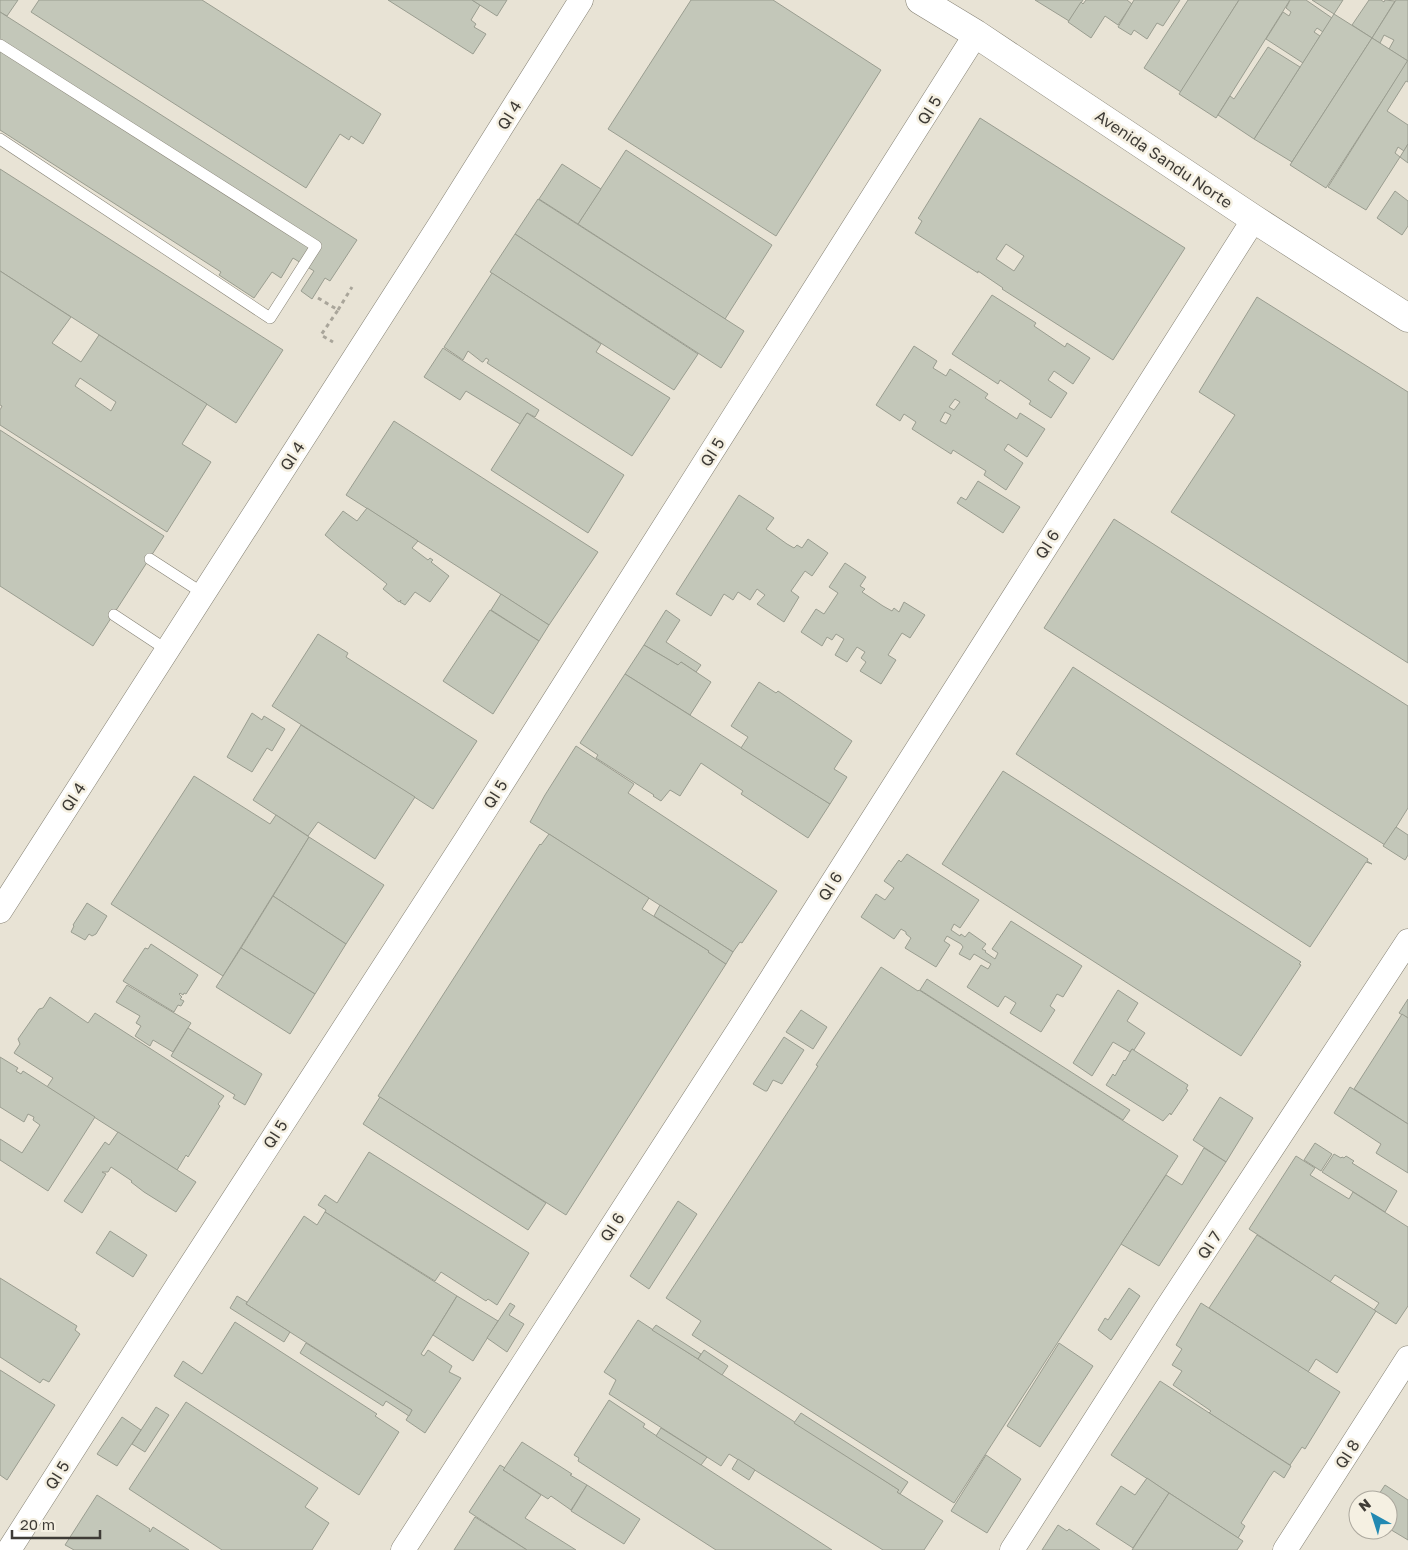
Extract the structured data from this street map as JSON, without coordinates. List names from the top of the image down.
{
  "streets": {
    "main road": ["Avenida Sandu Norte"],
    "street": [
      "QI 5",
      "QI 4",
      "QI 6",
      "QI 7",
      "QI 8"
    ]
  },
  "crossings": [
    ["QI 5", "Avenida Sandu Norte"],
    ["Avenida Sandu Norte", "QI 6"]
  ],
  "scale_bar": "20 m",
  "north": "top left"
}
